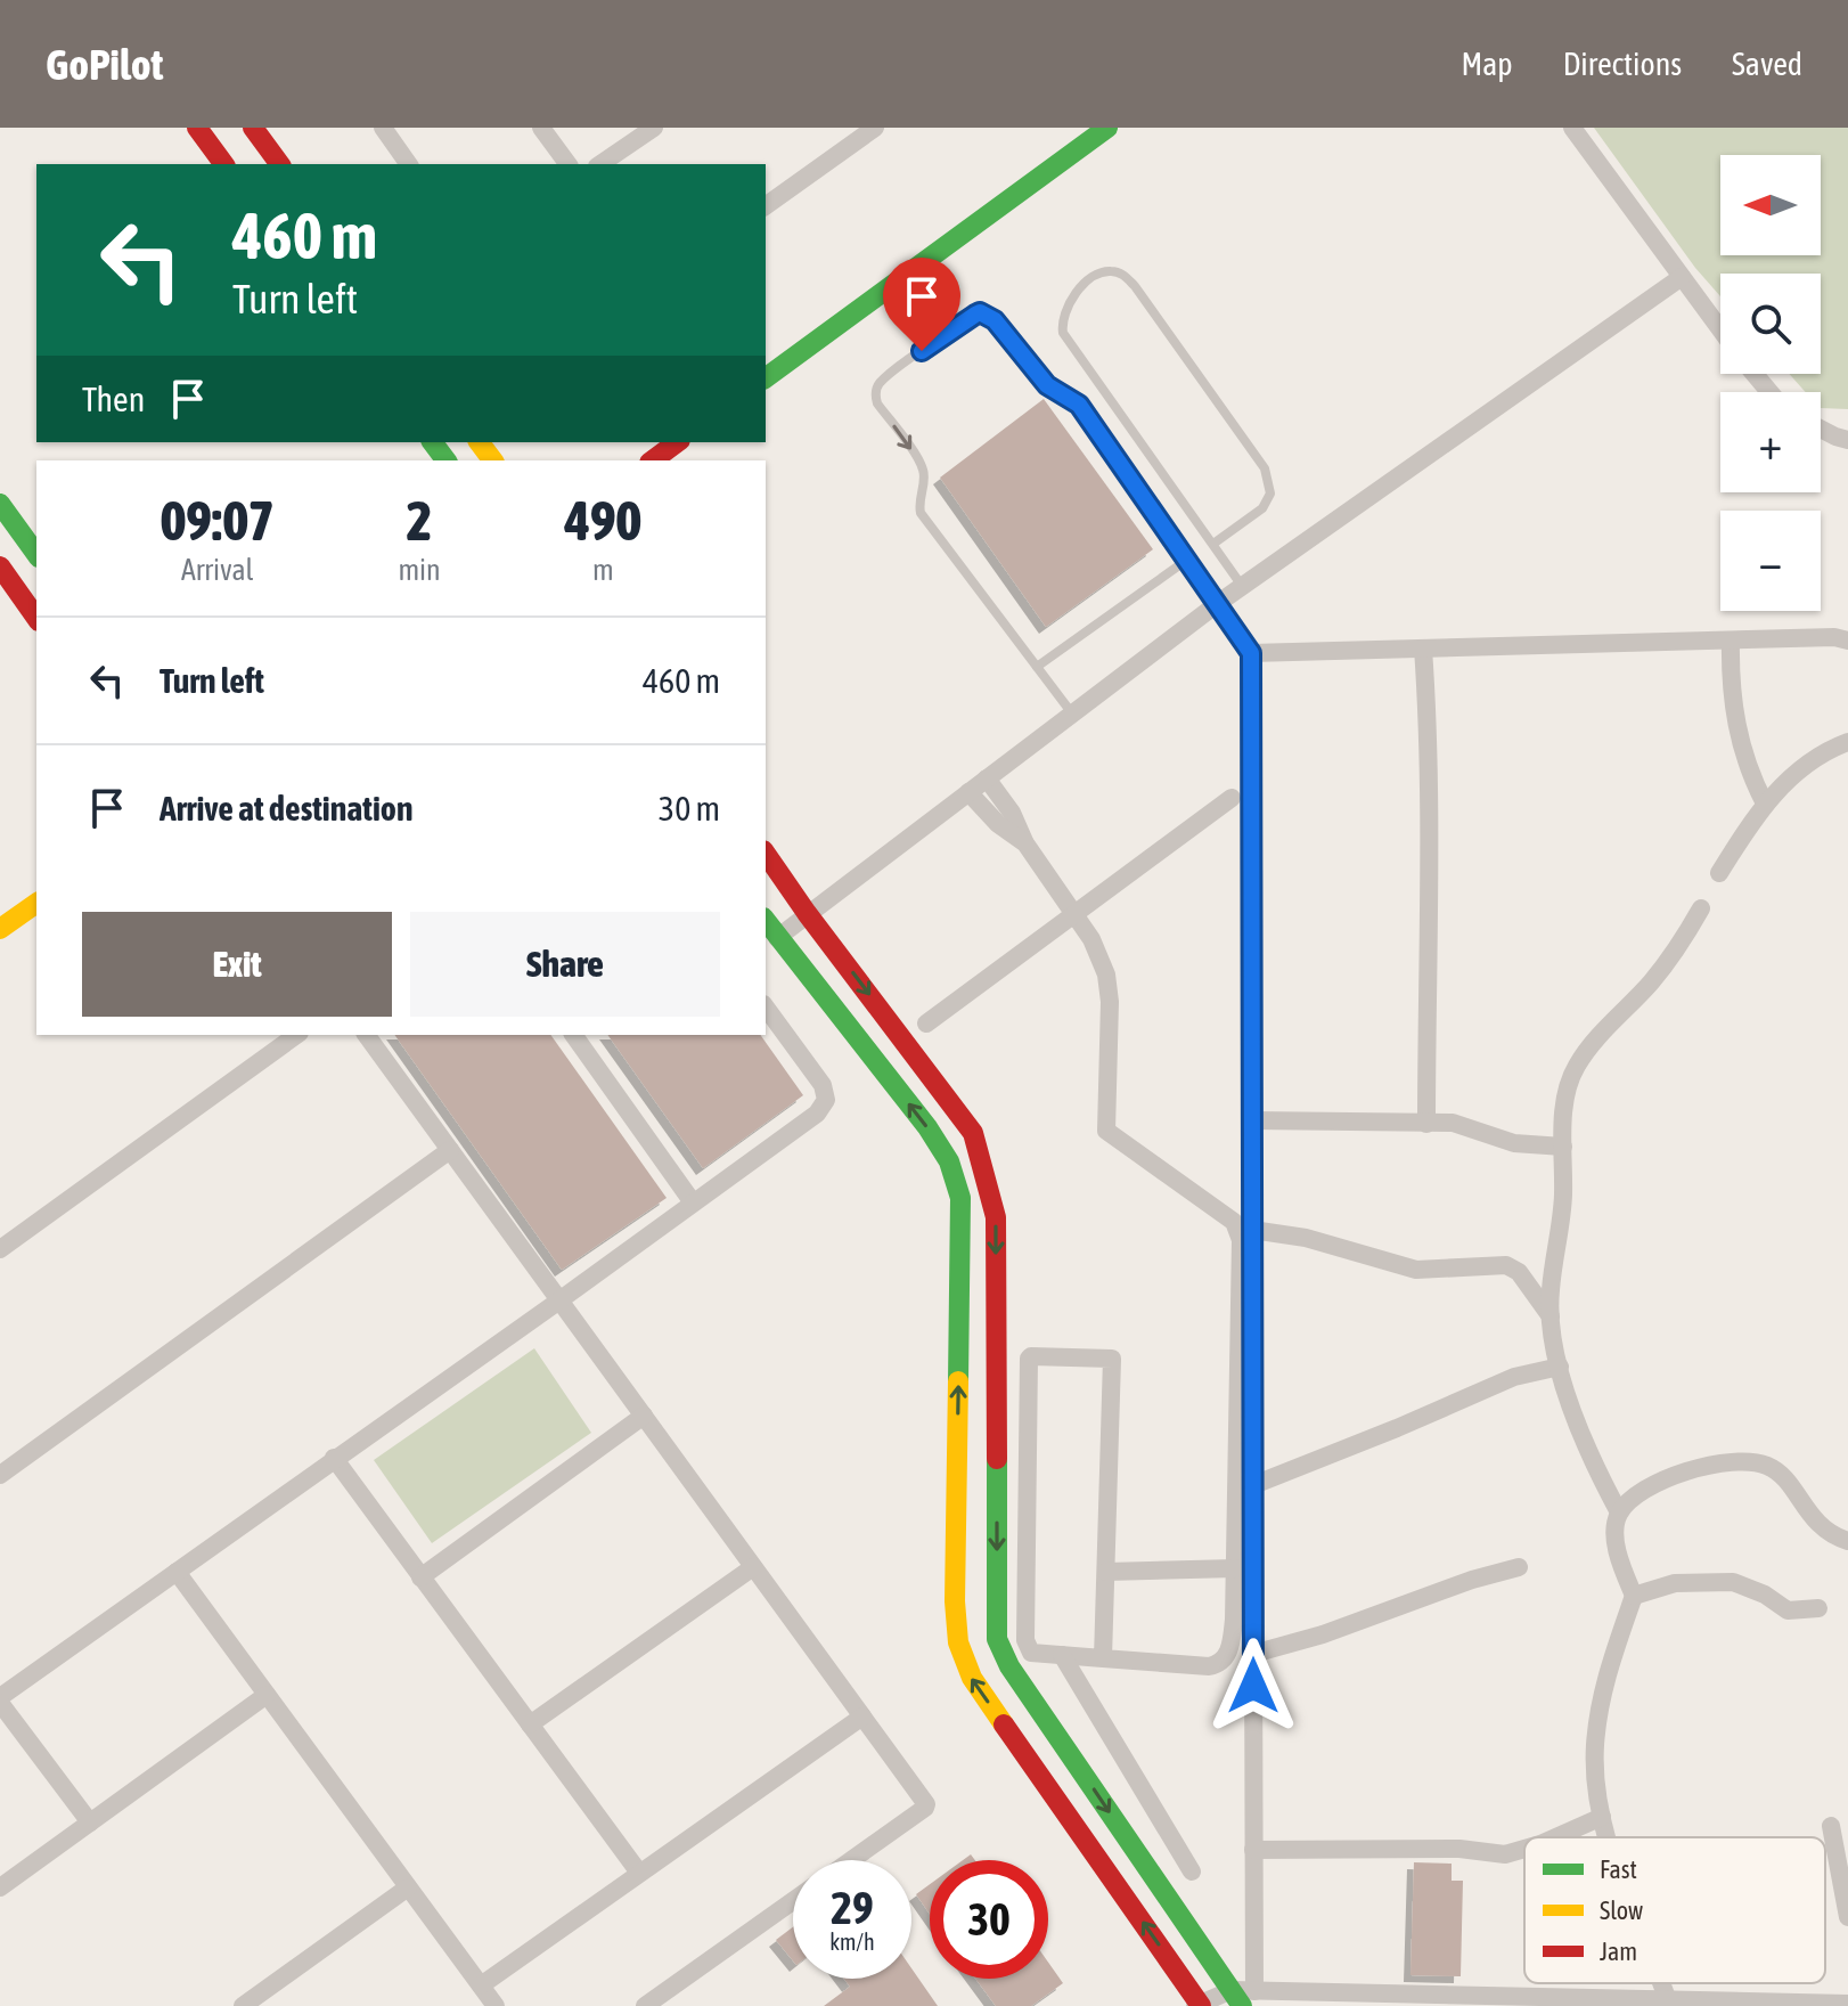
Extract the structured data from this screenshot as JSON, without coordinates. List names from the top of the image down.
{
  "legend": ["Fast", "Slow", "Jam"],
  "north": "left",
  "page": {
    "header": "GoPilot",
    "nav": ["Map", "Directions", "Saved"],
    "map_buttons": ["+", "−"],
    "turn": ["460 m", "Turn left"],
    "then": "Then",
    "eta": [
      "09:07",
      "Arrival",
      "2",
      "min",
      "490",
      "m"
    ],
    "list": [
      {
        "name": "Turn left",
        "value": "460 m"
      },
      {
        "name": "Arrive at destination",
        "value": "30 m"
      }
    ],
    "buttons": ["Exit", "Share"],
    "speed": "29 km/h",
    "limit": "30"
  }
}
